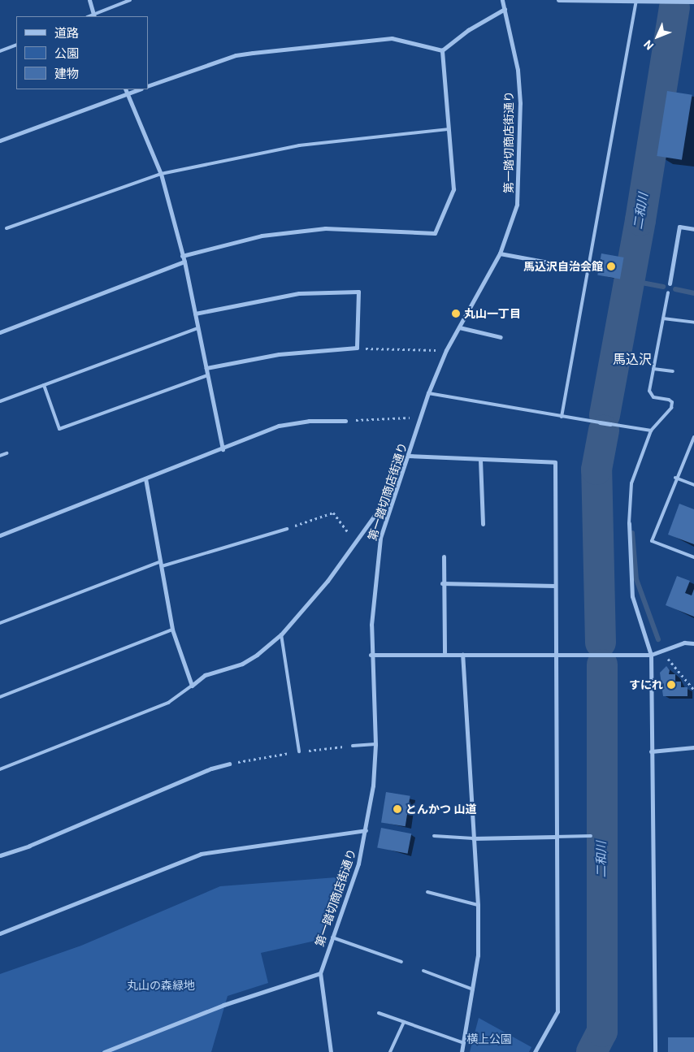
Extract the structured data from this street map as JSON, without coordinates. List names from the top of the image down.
{
  "streets": {
    "street": ["第一踏切商店街通り"]
  },
  "districts": ["馬込沢"],
  "water": ["二和川"],
  "parks": ["丸山の森緑地", "横上公園"],
  "places": [
    "馬込沢自治会館",
    "丸山一丁目",
    "すにれ",
    "とんかつ 山道"
  ],
  "legend": ["道路", "公園", "建物"],
  "north": "bottom left"
}
